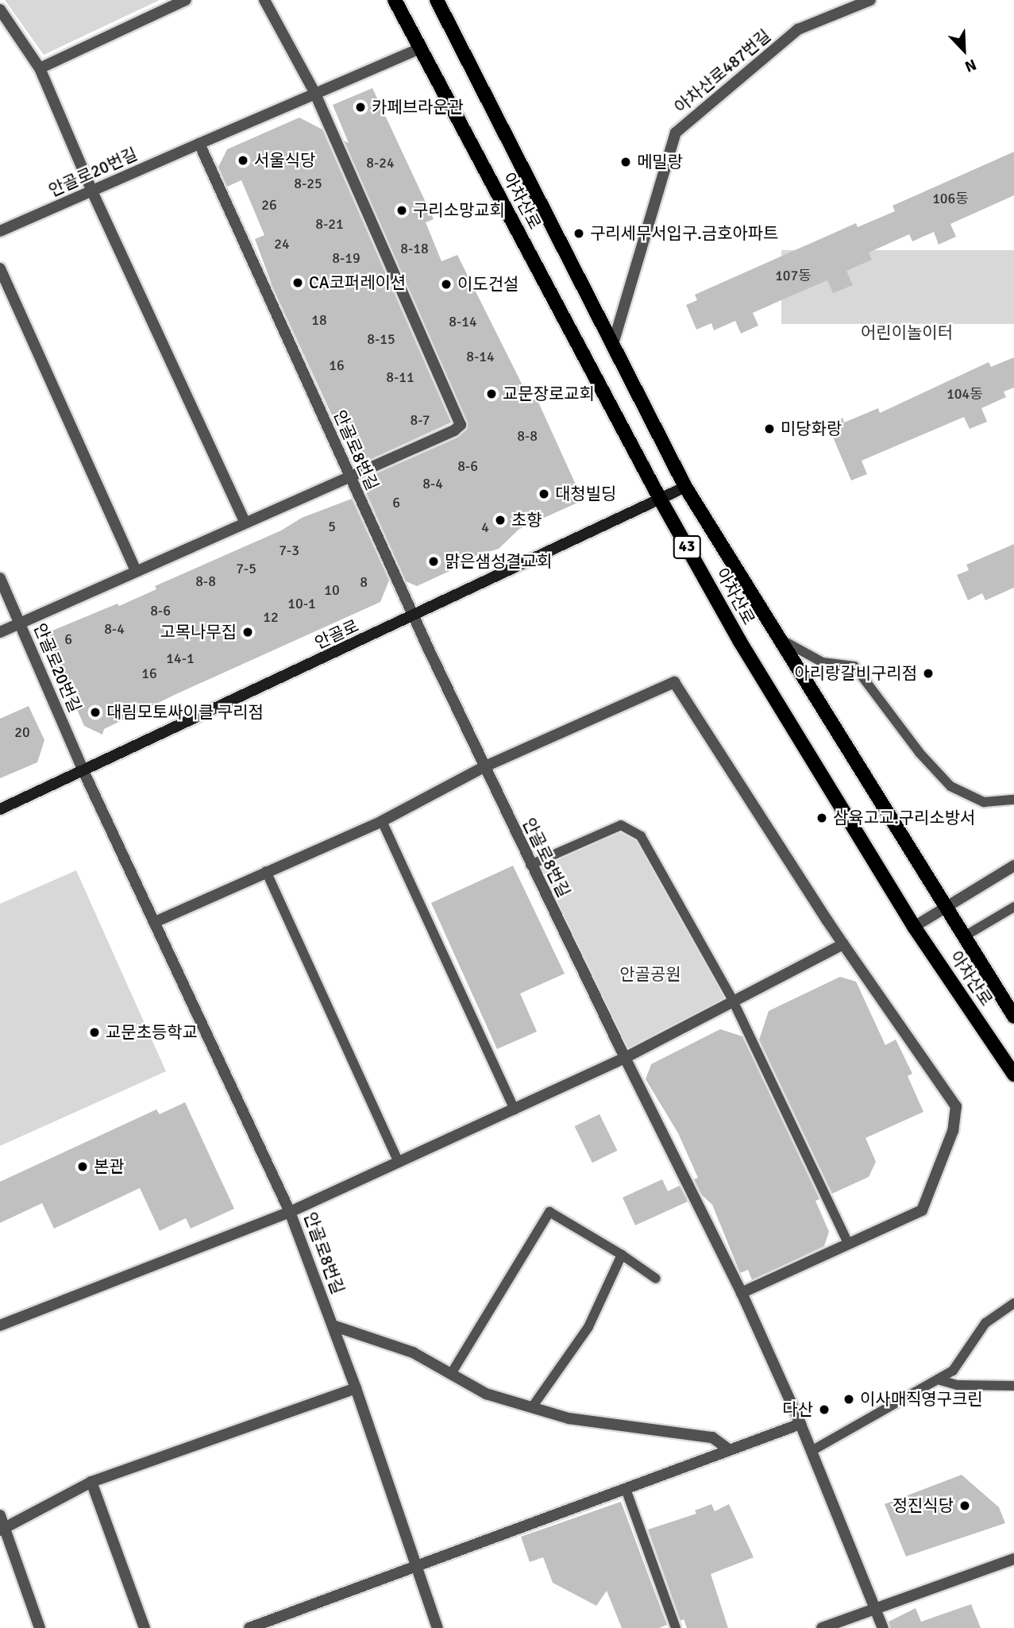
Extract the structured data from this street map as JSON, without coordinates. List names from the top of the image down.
{
  "streets": {
    "main road": ["아차산로", "43"],
    "street": [
      "아차산로487번길",
      "안골로20번길",
      "안골로8번길",
      "안골로"
    ]
  },
  "crossings": [
    ["아차산로487번길", "아차산로"],
    ["안골로20번길", "안골로8번길"],
    ["안골로20번길", "안골로"],
    ["아차산로", "안골로"],
    ["안골로8번길", "안골로"]
  ],
  "parks": ["어린이놀이터", "안골공원"],
  "places": [
    "카페브라운관",
    "서울식당",
    "메밀랑",
    "구리소망교회",
    "구리세무서입구.금호아파트",
    "CA코퍼레이션",
    "이도건설",
    "교문장로교회",
    "미당화랑",
    "대청빌딩",
    "초향",
    "맑은샘성결교회",
    "고목나무집",
    "아리랑갈비구리점",
    "대림모토싸이클 구리점",
    "삼육고교.구리소방서",
    "교문초등학교",
    "본관",
    "이사매직영구크린",
    "다산",
    "정진식당"
  ],
  "house_numbers": [
    "8-24",
    "8-25",
    "106동",
    "26",
    "8-21",
    "24",
    "8-18",
    "8-19",
    "107동",
    "18",
    "8-14",
    "8-15",
    "8-14",
    "16",
    "8-11",
    "104동",
    "8-7",
    "8-8",
    "8-6",
    "8-4",
    "6",
    "5",
    "4",
    "7-3",
    "7-5",
    "8-8",
    "8",
    "10",
    "10-1",
    "8-6",
    "12",
    "8-4",
    "6",
    "14-1",
    "16",
    "20"
  ],
  "north": "bottom right"
}
